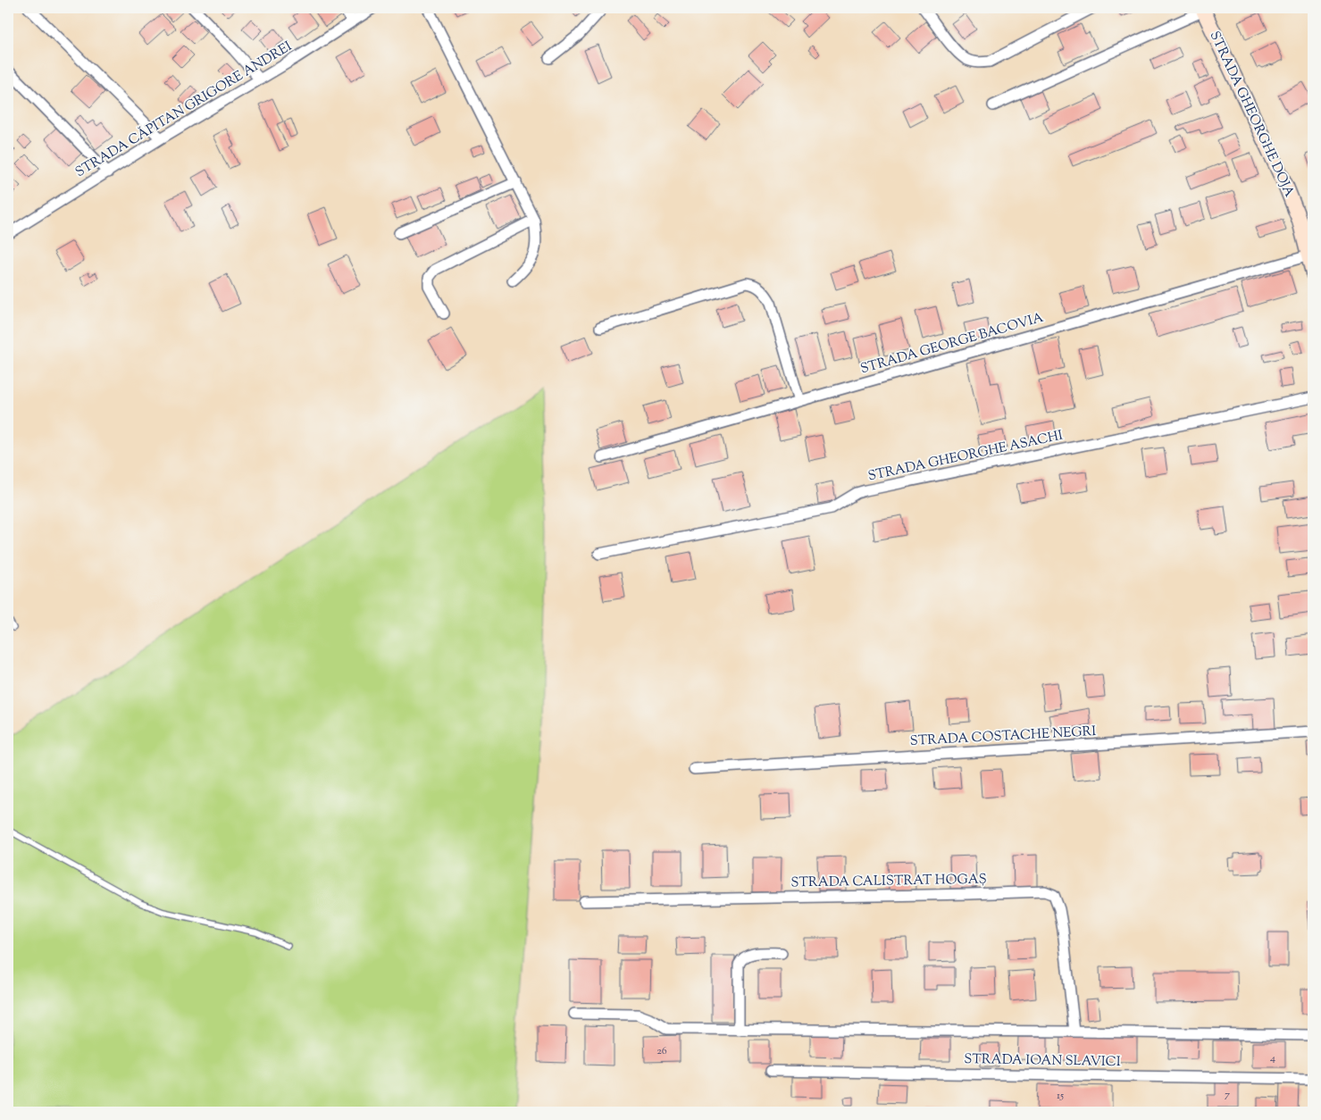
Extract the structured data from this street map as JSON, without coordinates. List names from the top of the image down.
{
  "streets": {
    "street": [
      "STRADA CĂPITAN GRIGORE ANDREI",
      "STRADA GHEORGHE DOJA",
      "STRADA GEORGE BACOVIA",
      "STRADA GHEORGHE ASACHI",
      "STRADA COSTACHE NEGRI",
      "STRADA CALISTRAT HOGAȘ",
      "STRADA IOAN SLAVICI"
    ]
  },
  "crossings": [
    ["STRADA GHEORGHE DOJA", "STRADA GEORGE BACOVIA"]
  ],
  "house_numbers": [
    "26",
    "4",
    "7",
    "15"
  ]
}
